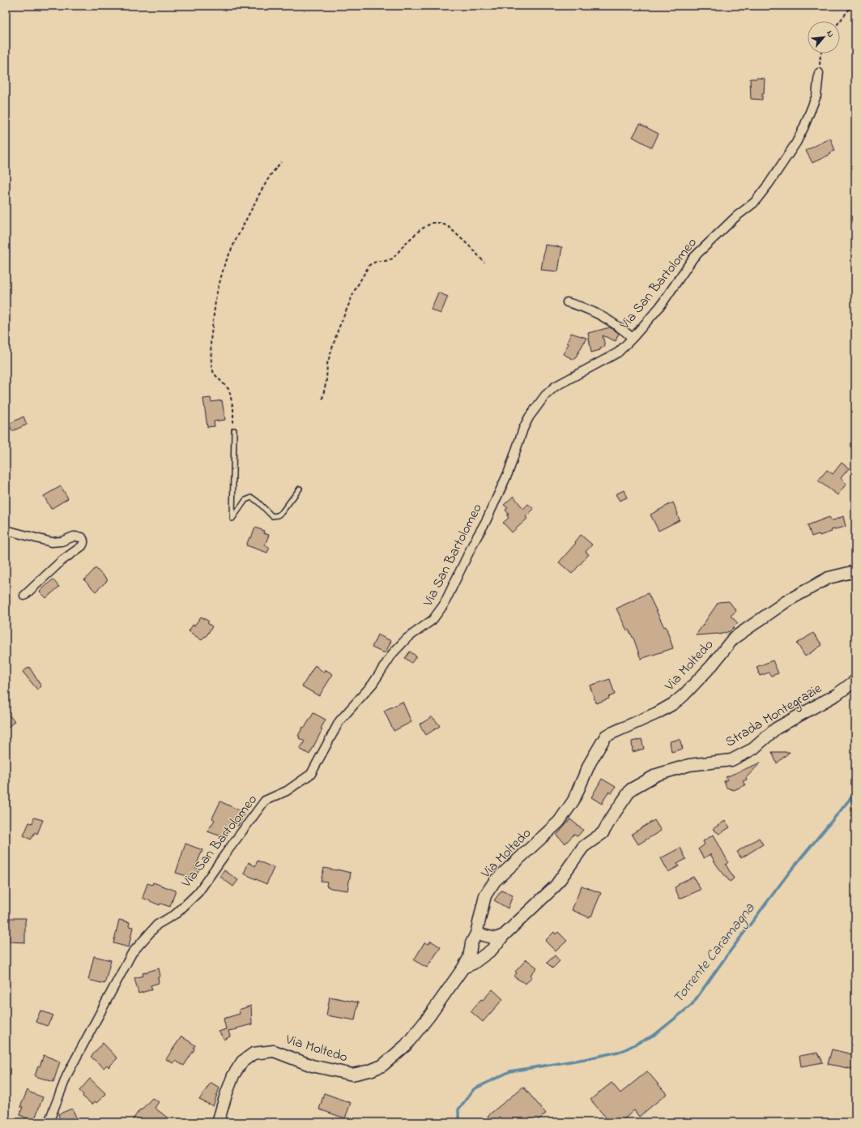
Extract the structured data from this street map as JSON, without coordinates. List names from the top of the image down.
{
  "streets": {
    "street": ["Via San Bartolomeo", "Via Moltedo", "Strada Montegrazie"]
  },
  "crossings": [
    ["Via Moltedo", "Strada Montegrazie"]
  ],
  "water": ["Torrente Caramagna"],
  "north": "top right"
}
